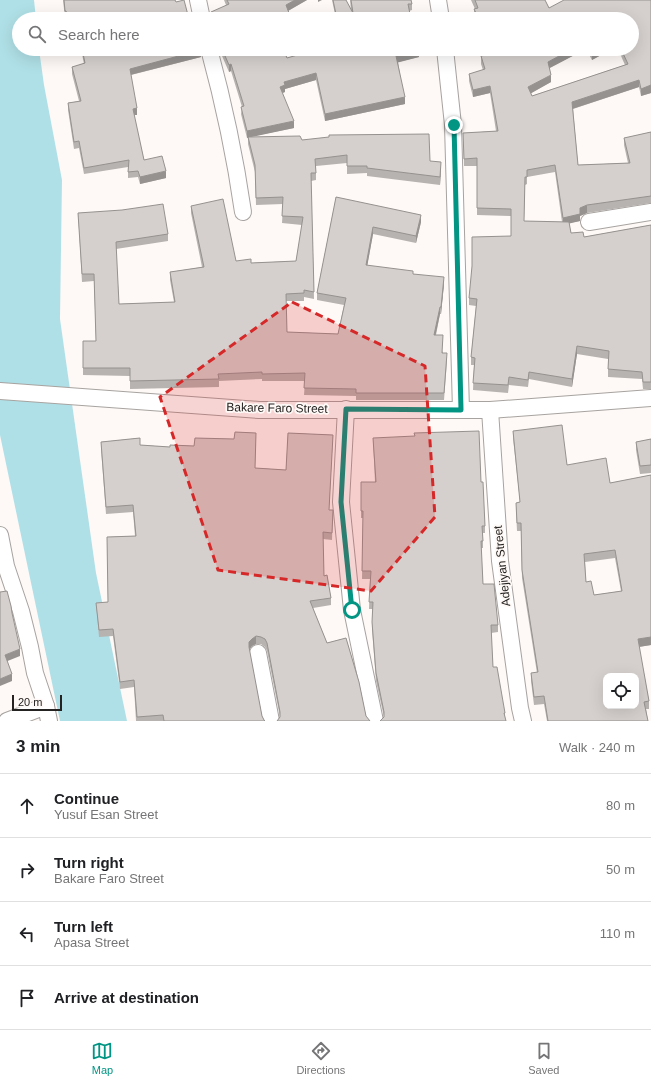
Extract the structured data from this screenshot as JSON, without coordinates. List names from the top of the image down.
{
  "streets": {
    "street": ["Bakare Faro Street", "Adejiyan Street"]
  },
  "crossings": [
    ["Bakare Faro Street", "Adejiyan Street"]
  ],
  "scale_bar": "20 m",
  "page": {
    "search": "Search here",
    "scale": "20 m",
    "heading": ["3 min", "Walk · 240 m"],
    "list": [
      ["Continue", "Yusuf Esan Street", "80 m"],
      ["Turn right", "Bakare Faro Street", "50 m"],
      ["Turn left", "Apasa Street", "110 m"],
      "Arrive at destination"
    ],
    "nav": ["Map", "Directions", "Saved"]
  }
}
